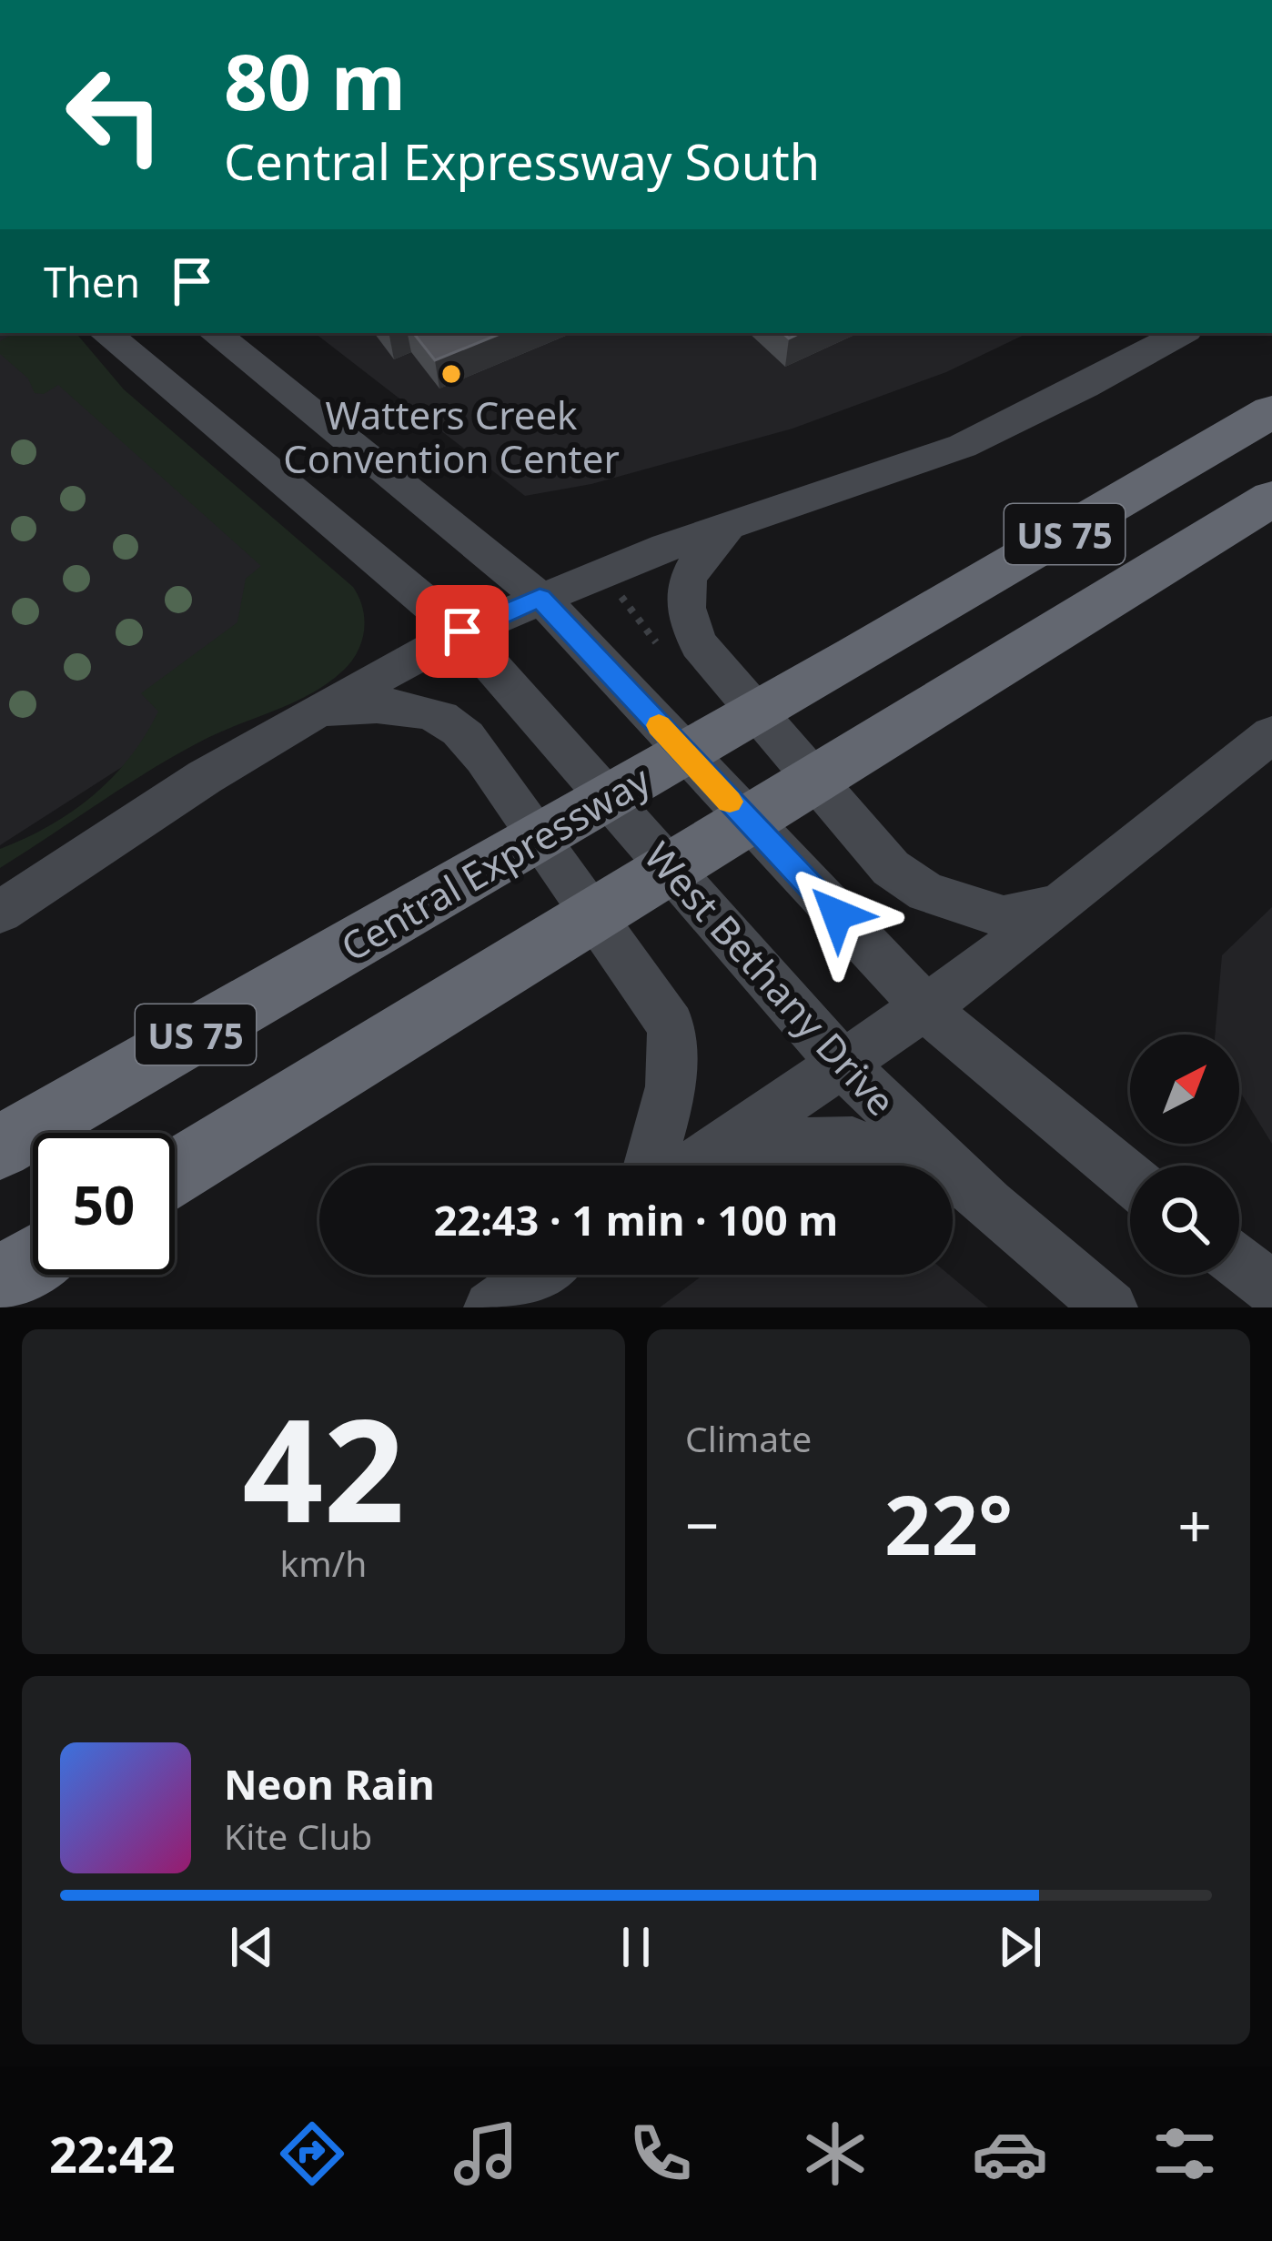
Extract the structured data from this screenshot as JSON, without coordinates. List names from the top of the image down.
{
  "streets": {
    "highway": ["US 75", "Central Expressway"],
    "main road": ["West Bethany Drive"]
  },
  "places": ["Watters Creek Convention Center"],
  "north": "top right",
  "page": {
    "turn": ["80 m", "Central Expressway South"],
    "then": "Then",
    "limit": "50",
    "trip": "22:43 · 1 min · 100 m",
    "tile": [
      ["42", "km/h"],
      "Climate"
    ],
    "heat": ["−", "22°", "+"],
    "song": ["Neon Rain", "Kite Club"],
    "tabs": "22:42"
  }
}
